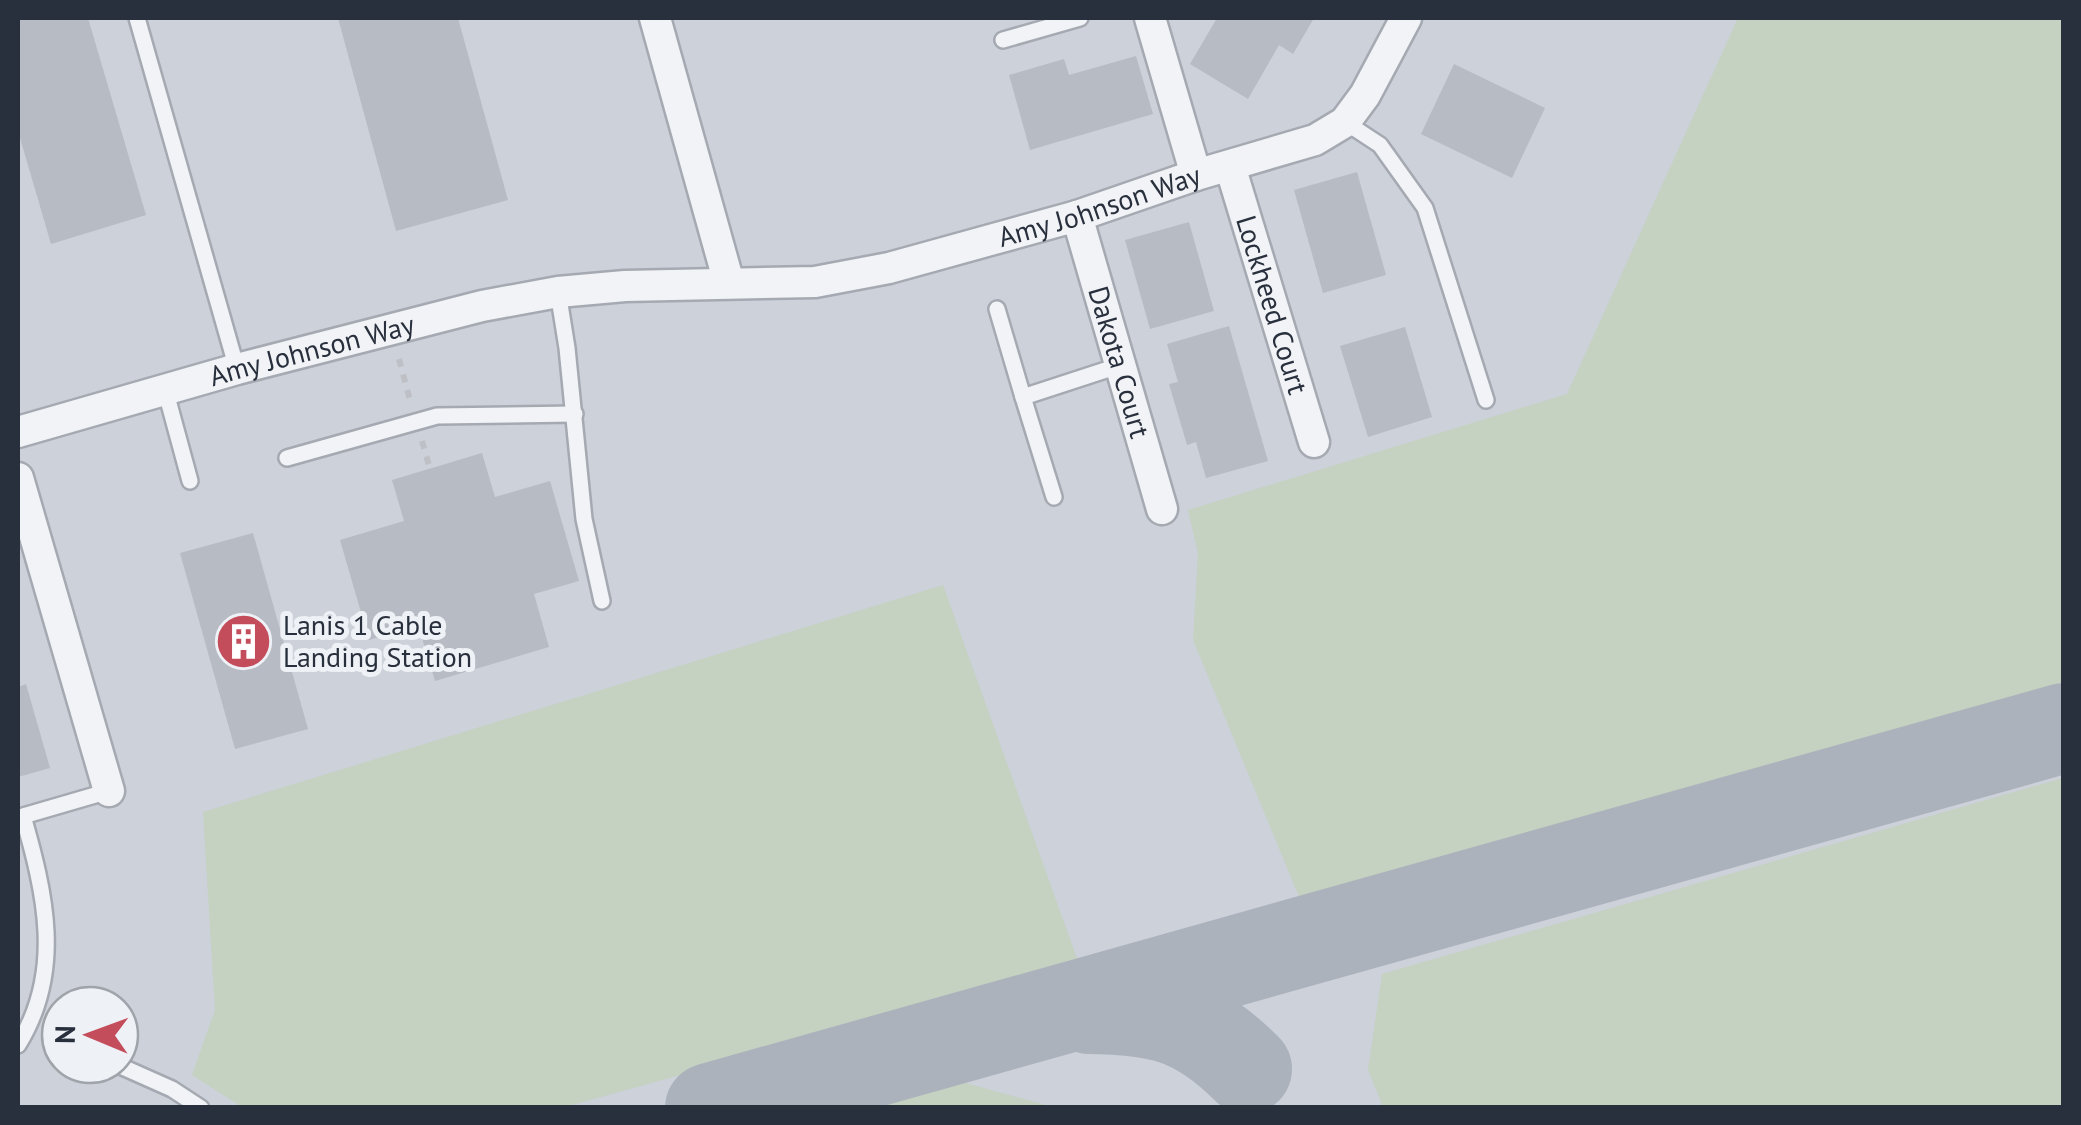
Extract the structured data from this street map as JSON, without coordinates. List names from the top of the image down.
{
  "streets": {
    "street": ["Amy Johnson Way", "Lockheed Court", "Dakota Court"]
  },
  "crossings": [
    ["Amy Johnson Way", "Lockheed Court"],
    ["Amy Johnson Way", "Dakota Court"]
  ],
  "places": {
    "building": ["Lanis 1 Cable Landing Station"]
  },
  "north": "left"
}
